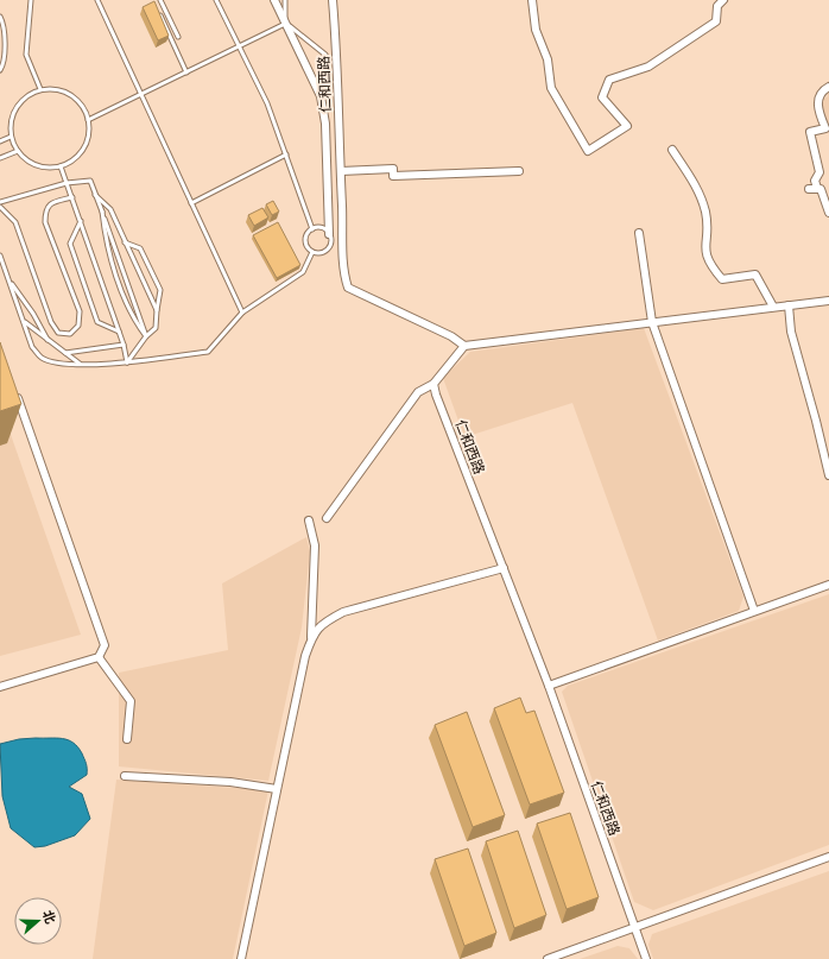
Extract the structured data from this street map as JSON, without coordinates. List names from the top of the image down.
{
  "streets": {
    "street": ["仁和西路"]
  },
  "north": "right"
}
